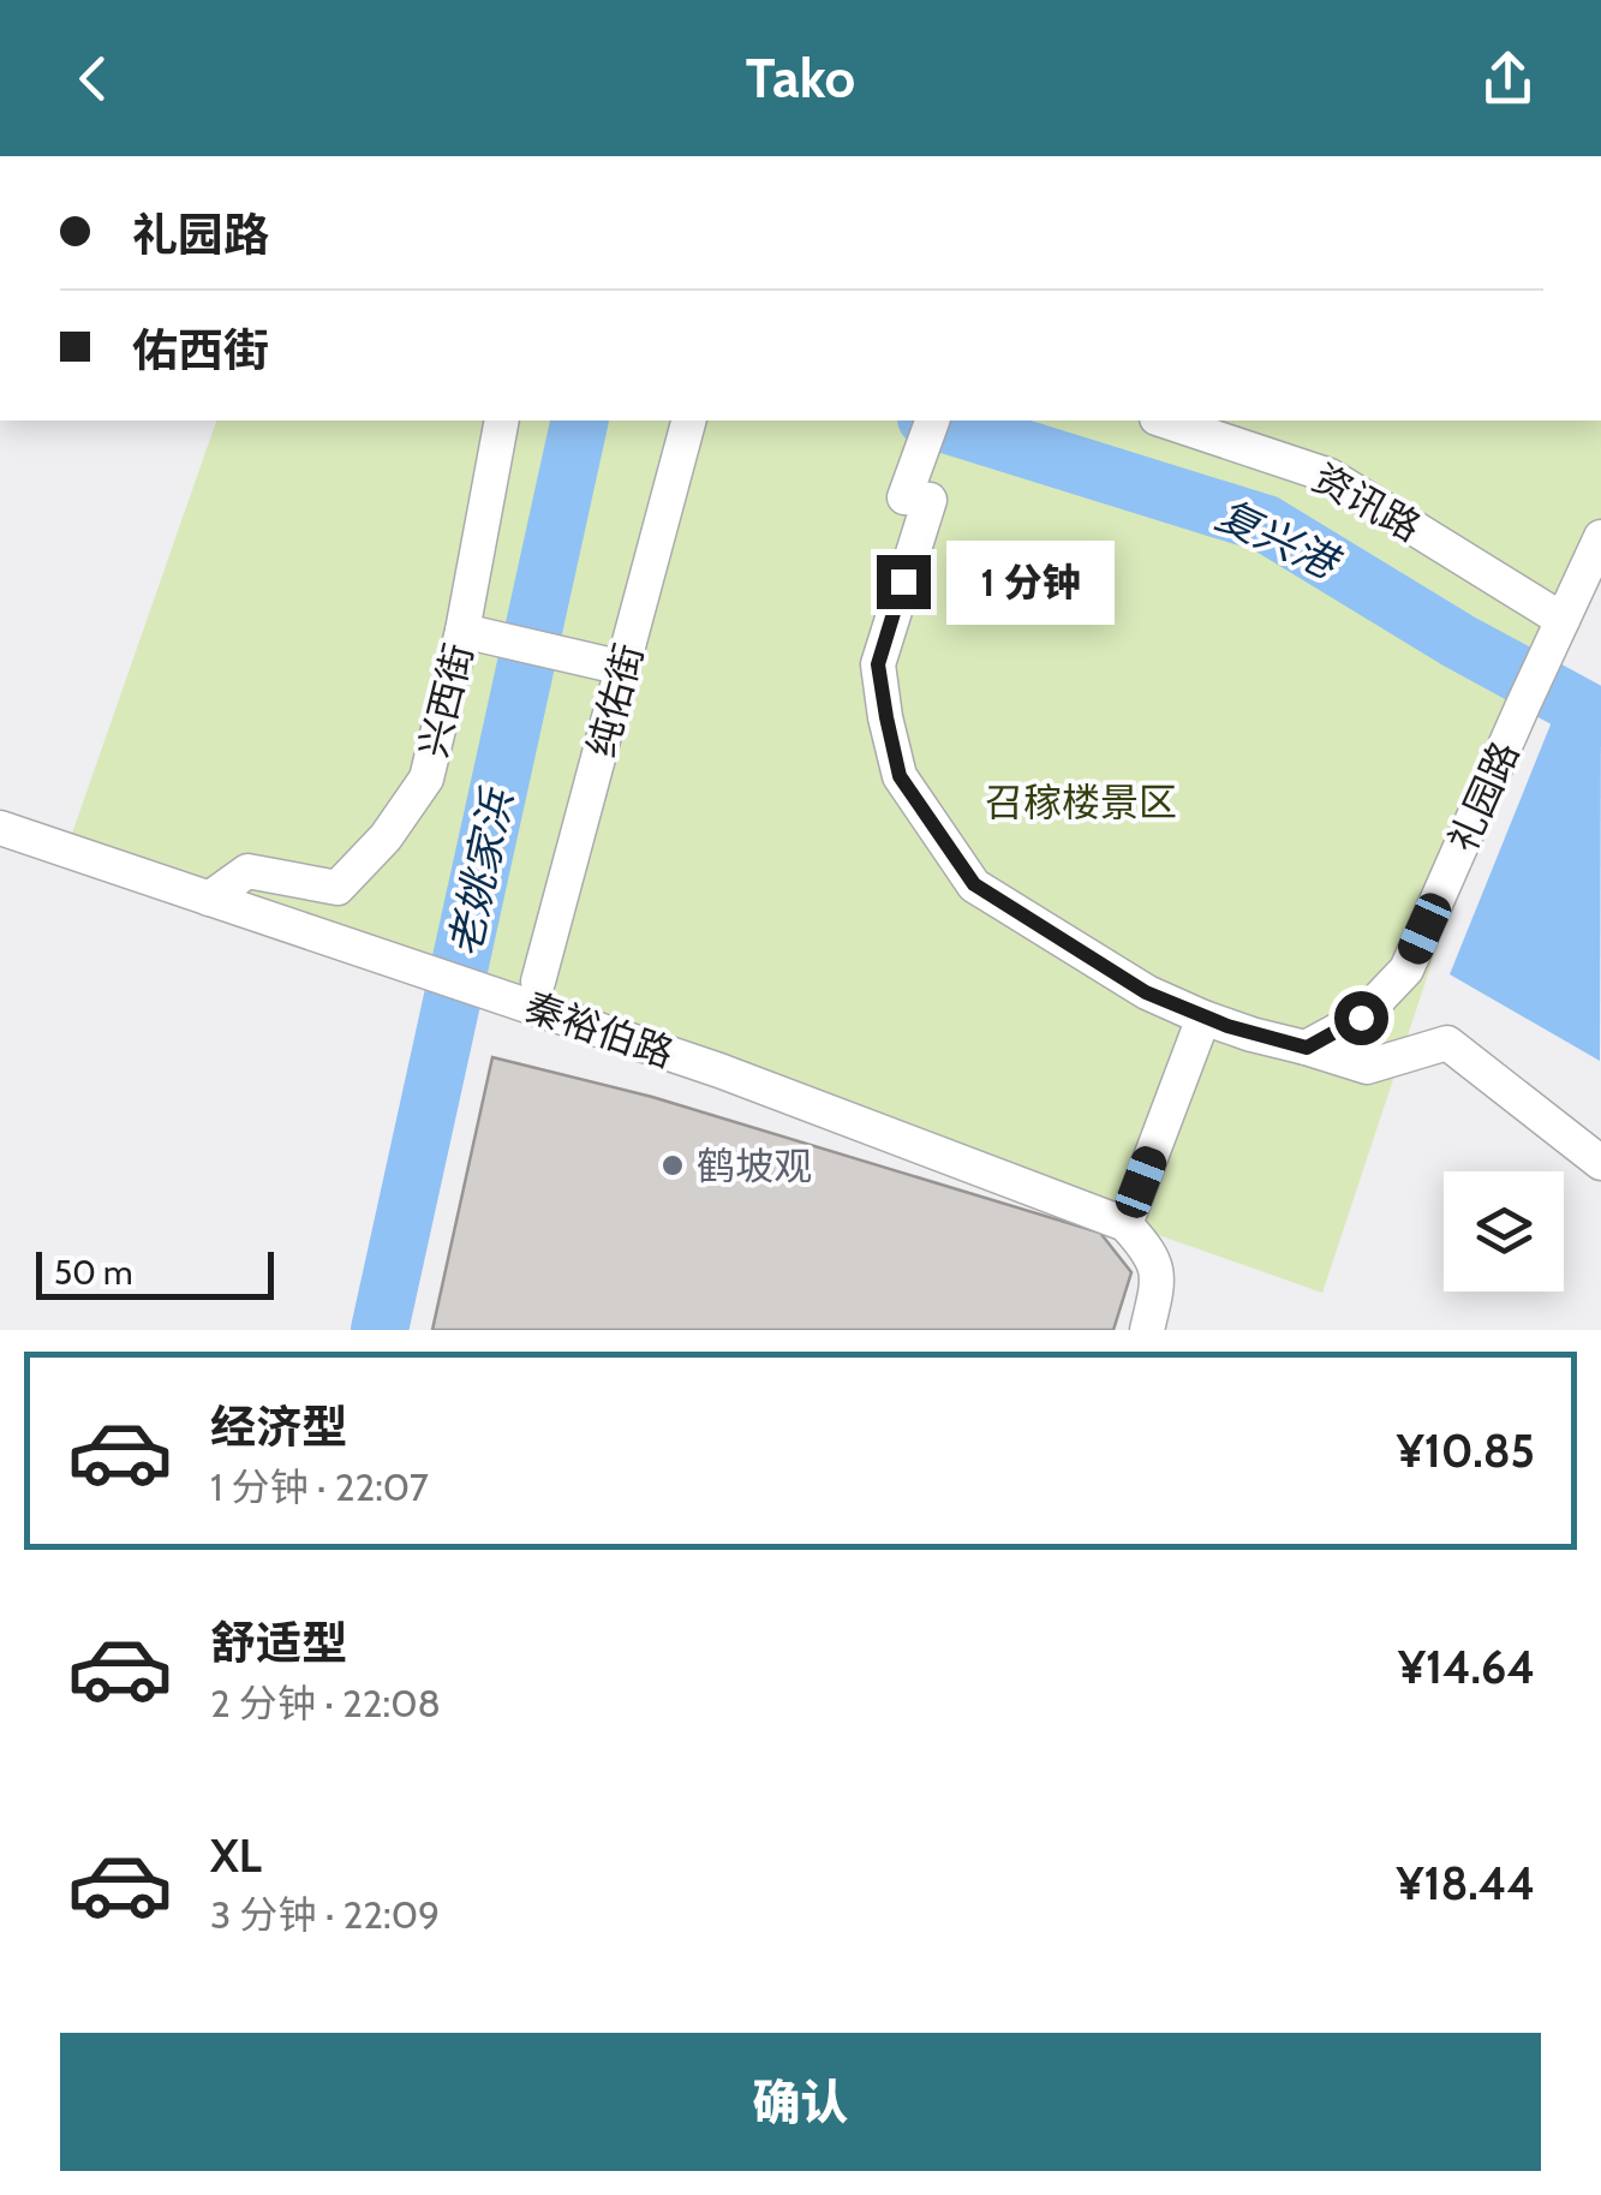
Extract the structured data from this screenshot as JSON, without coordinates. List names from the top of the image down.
{
  "streets": {
    "street": [
      "资讯路",
      "兴西街",
      "纯佑街",
      "礼园路",
      "秦裕伯路"
    ]
  },
  "crossings": [
    ["资讯路", "礼园路"],
    ["兴西街", "秦裕伯路"]
  ],
  "water": ["复兴港", "老姚家浜"],
  "parks": ["召稼楼景区"],
  "places": ["鹤坡观"],
  "scale_bar": "50 m",
  "page": {
    "header": "Tako",
    "banner": ["礼园路", "佑西街"],
    "bubble": "1 分钟",
    "scale": "50 m",
    "list": [
      {
        "name": "经济型",
        "note": "1 分钟 · 22:07",
        "value": "¥10.85"
      },
      {
        "name": "舒适型",
        "note": "2 分钟 · 22:08",
        "value": "¥14.64"
      },
      {
        "name": "XL",
        "note": "3 分钟 · 22:09",
        "value": "¥18.44"
      }
    ],
    "buttons": "确认"
  }
}
